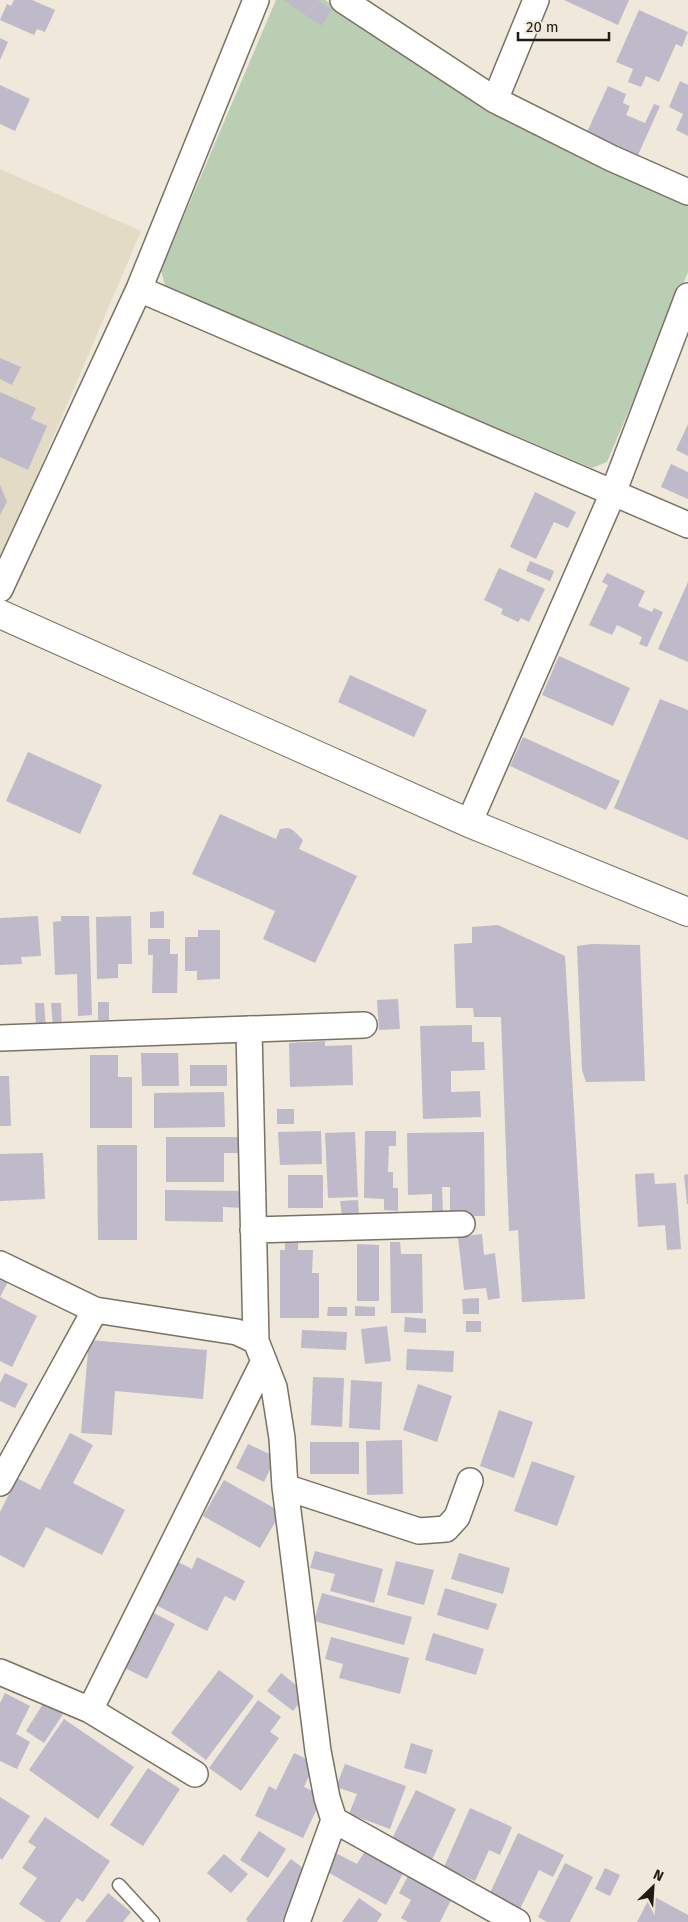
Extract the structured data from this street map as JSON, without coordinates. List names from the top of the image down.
{
  "scale_bar": "20 m",
  "north": "top right"
}
